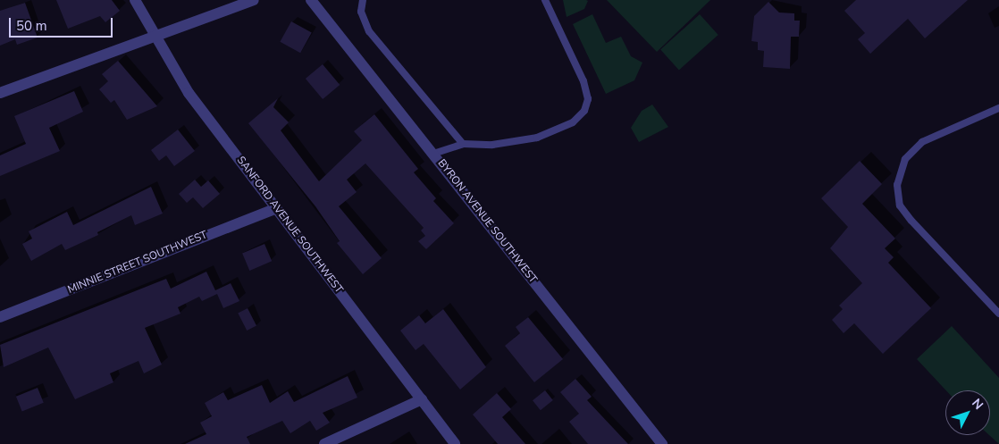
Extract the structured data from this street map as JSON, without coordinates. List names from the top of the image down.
{
  "streets": {
    "street": ["BYRON AVENUE SOUTHWEST", "SANFORD AVENUE SOUTHWEST", "MINNIE STREET SOUTHWEST"]
  },
  "crossings": [
    ["SANFORD AVENUE SOUTHWEST", "MINNIE STREET SOUTHWEST"]
  ],
  "scale_bar": "50 m",
  "north": "top right"
}
